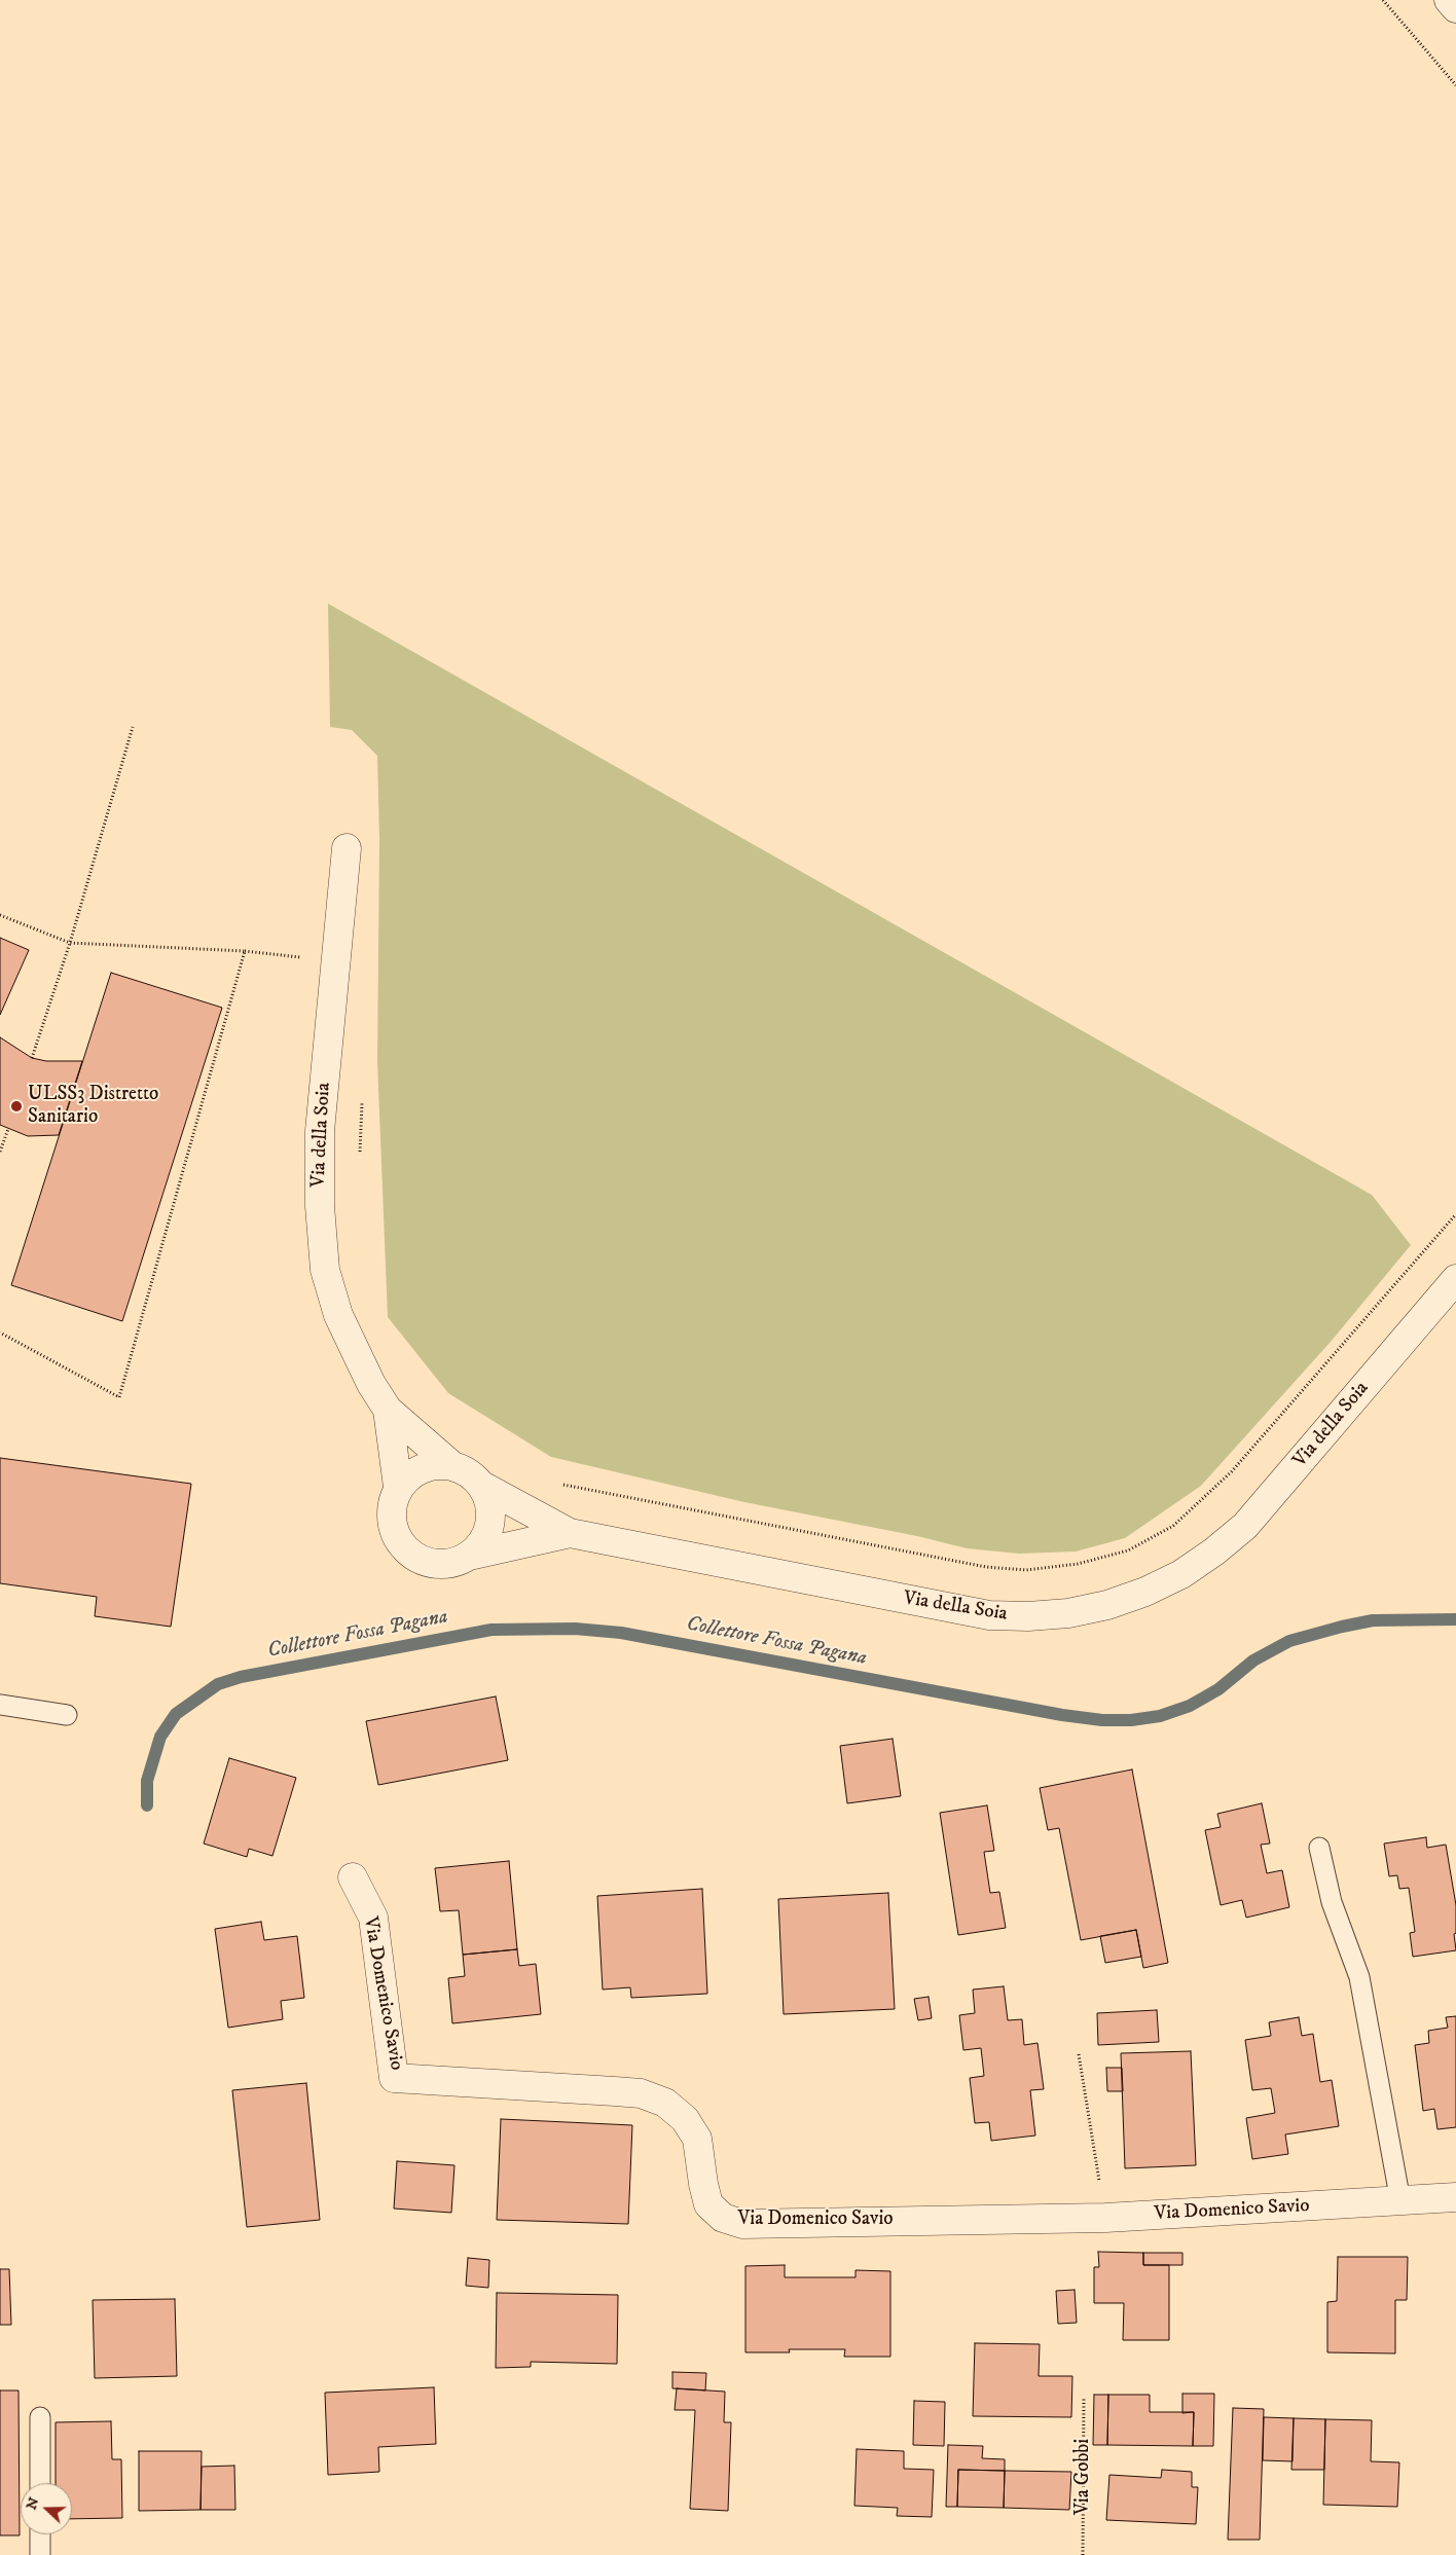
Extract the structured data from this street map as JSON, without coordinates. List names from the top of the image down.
{
  "streets": {
    "street": ["Via della Soia", "Via Domenico Savio"],
    "path": ["Via Gobbi"]
  },
  "water": ["Collettore Fossa Pagana"],
  "places": ["ULSS3 Distretto Sanitario"],
  "north": "left"
}
